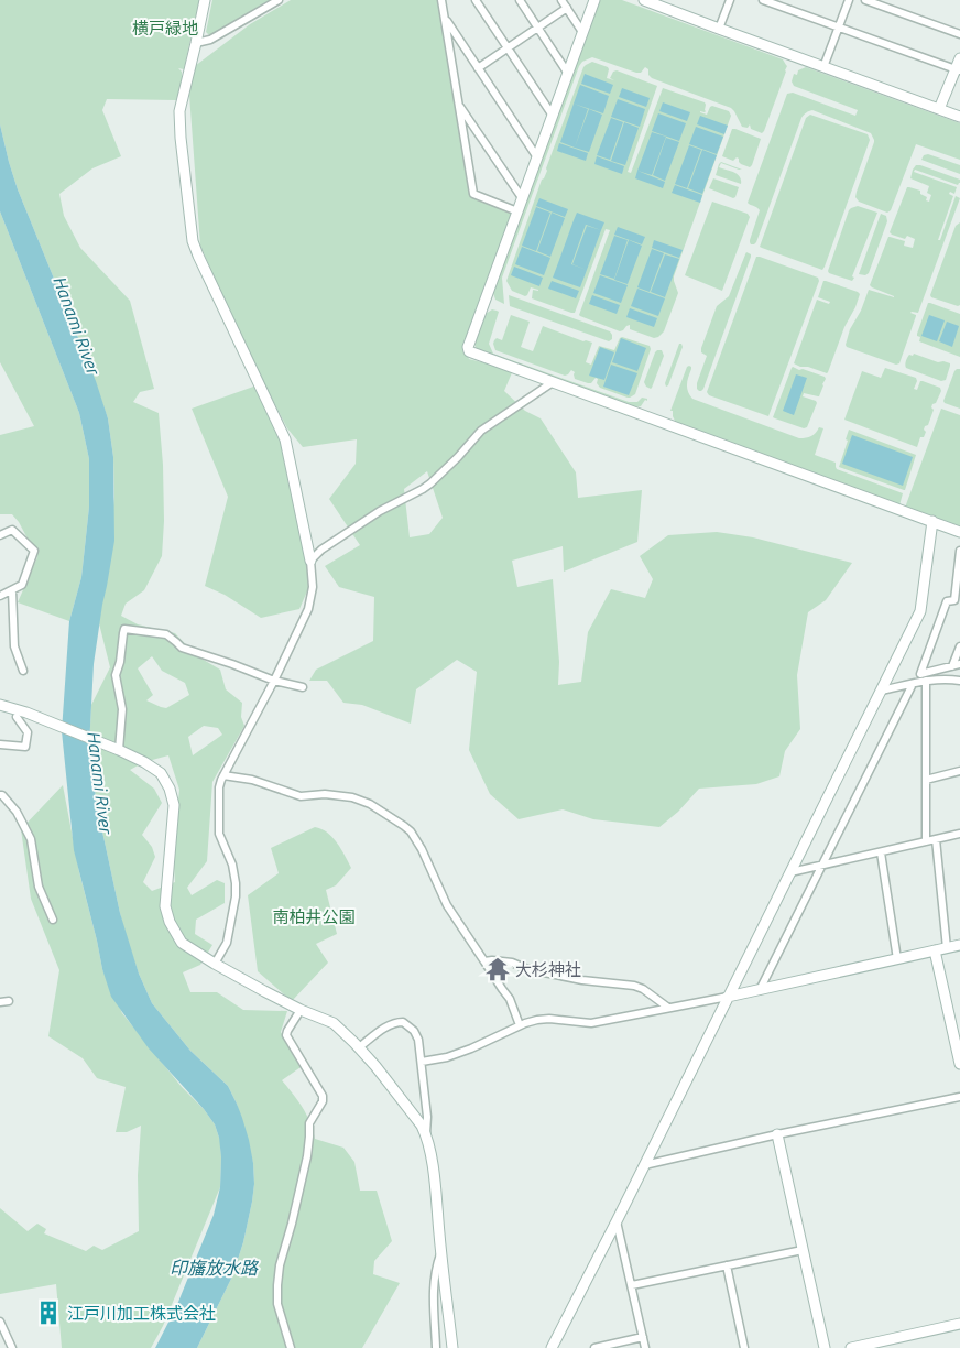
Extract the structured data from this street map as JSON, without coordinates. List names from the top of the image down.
{
  "water": ["Hanami River", "印旛放水路"],
  "parks": ["横戸緑地", "南柏井公園"],
  "places": {
    "temple": ["大杉神社"],
    "building": ["江戸川加工株式会社"]
  }
}
